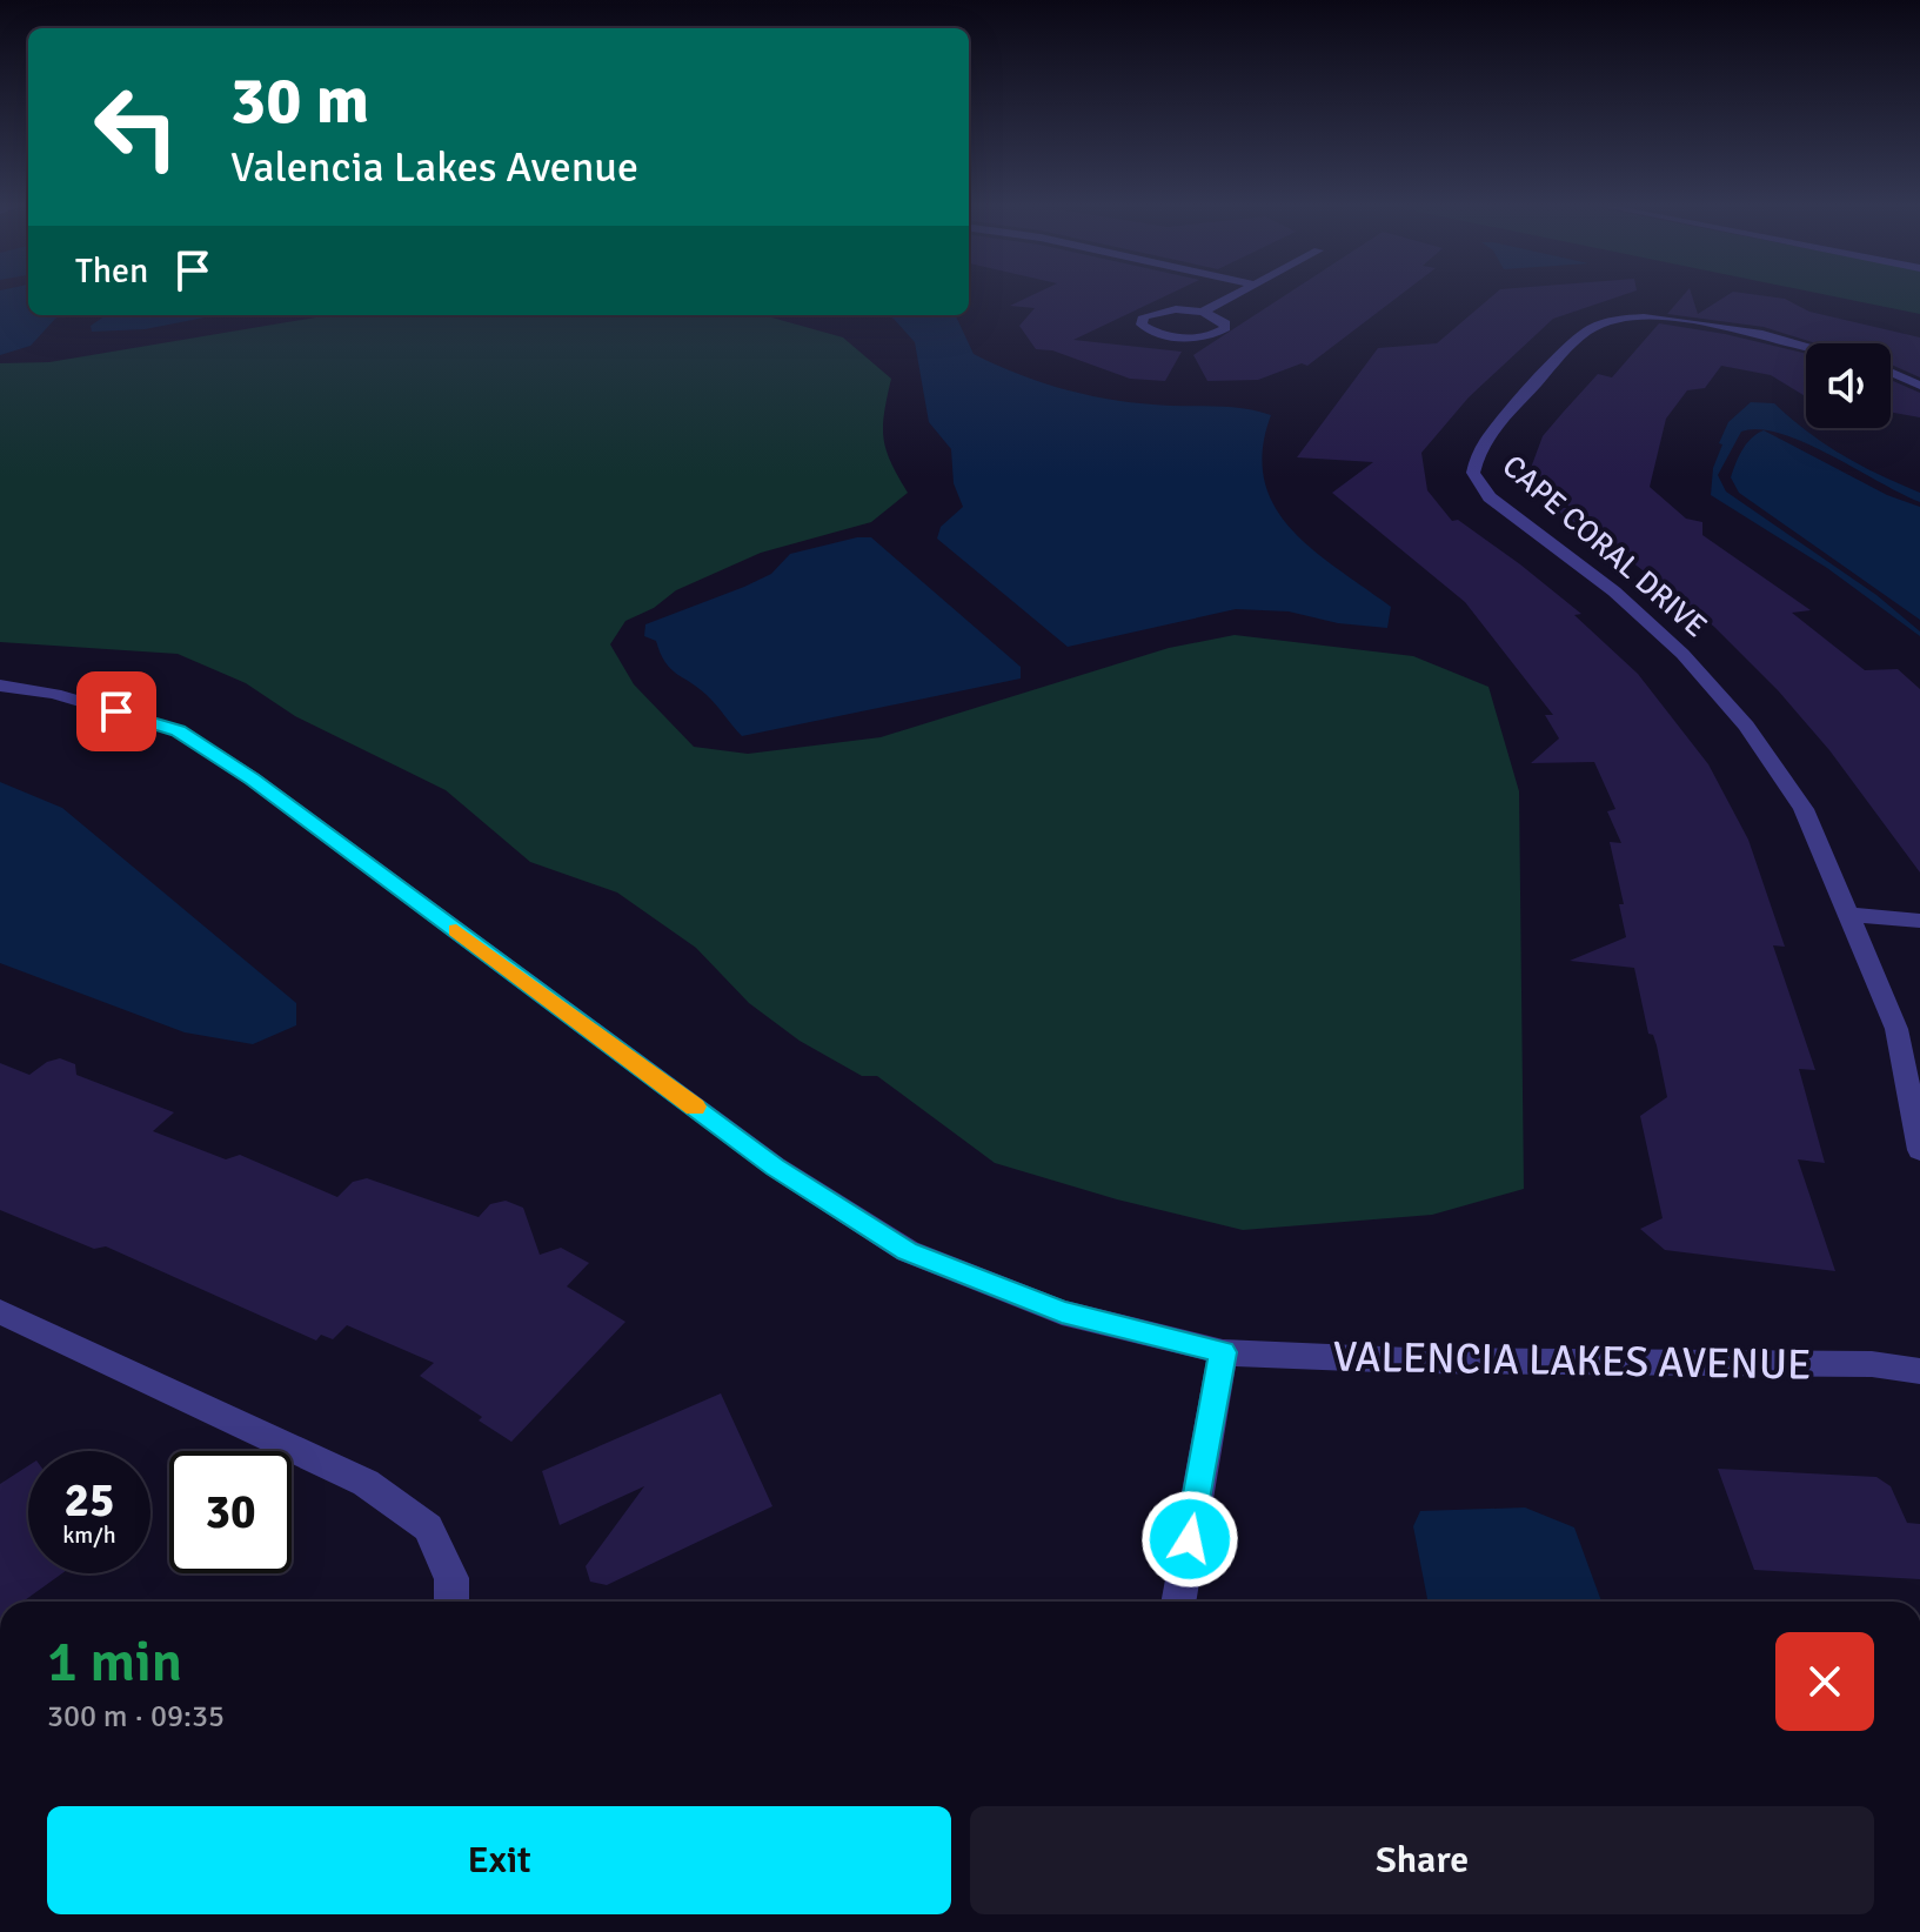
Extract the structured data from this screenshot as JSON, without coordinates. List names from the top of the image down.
{
  "streets": {
    "street": ["CAPE CORAL DRIVE", "VALENCIA LAKES AVENUE"]
  },
  "page": {
    "turn": ["30 m", "Valencia Lakes Avenue"],
    "then": "Then",
    "speed": "25 km/h",
    "limit": "30",
    "heading": ["1 min", "300 m · 09:35"],
    "buttons": ["Exit", "Share"]
  }
}
